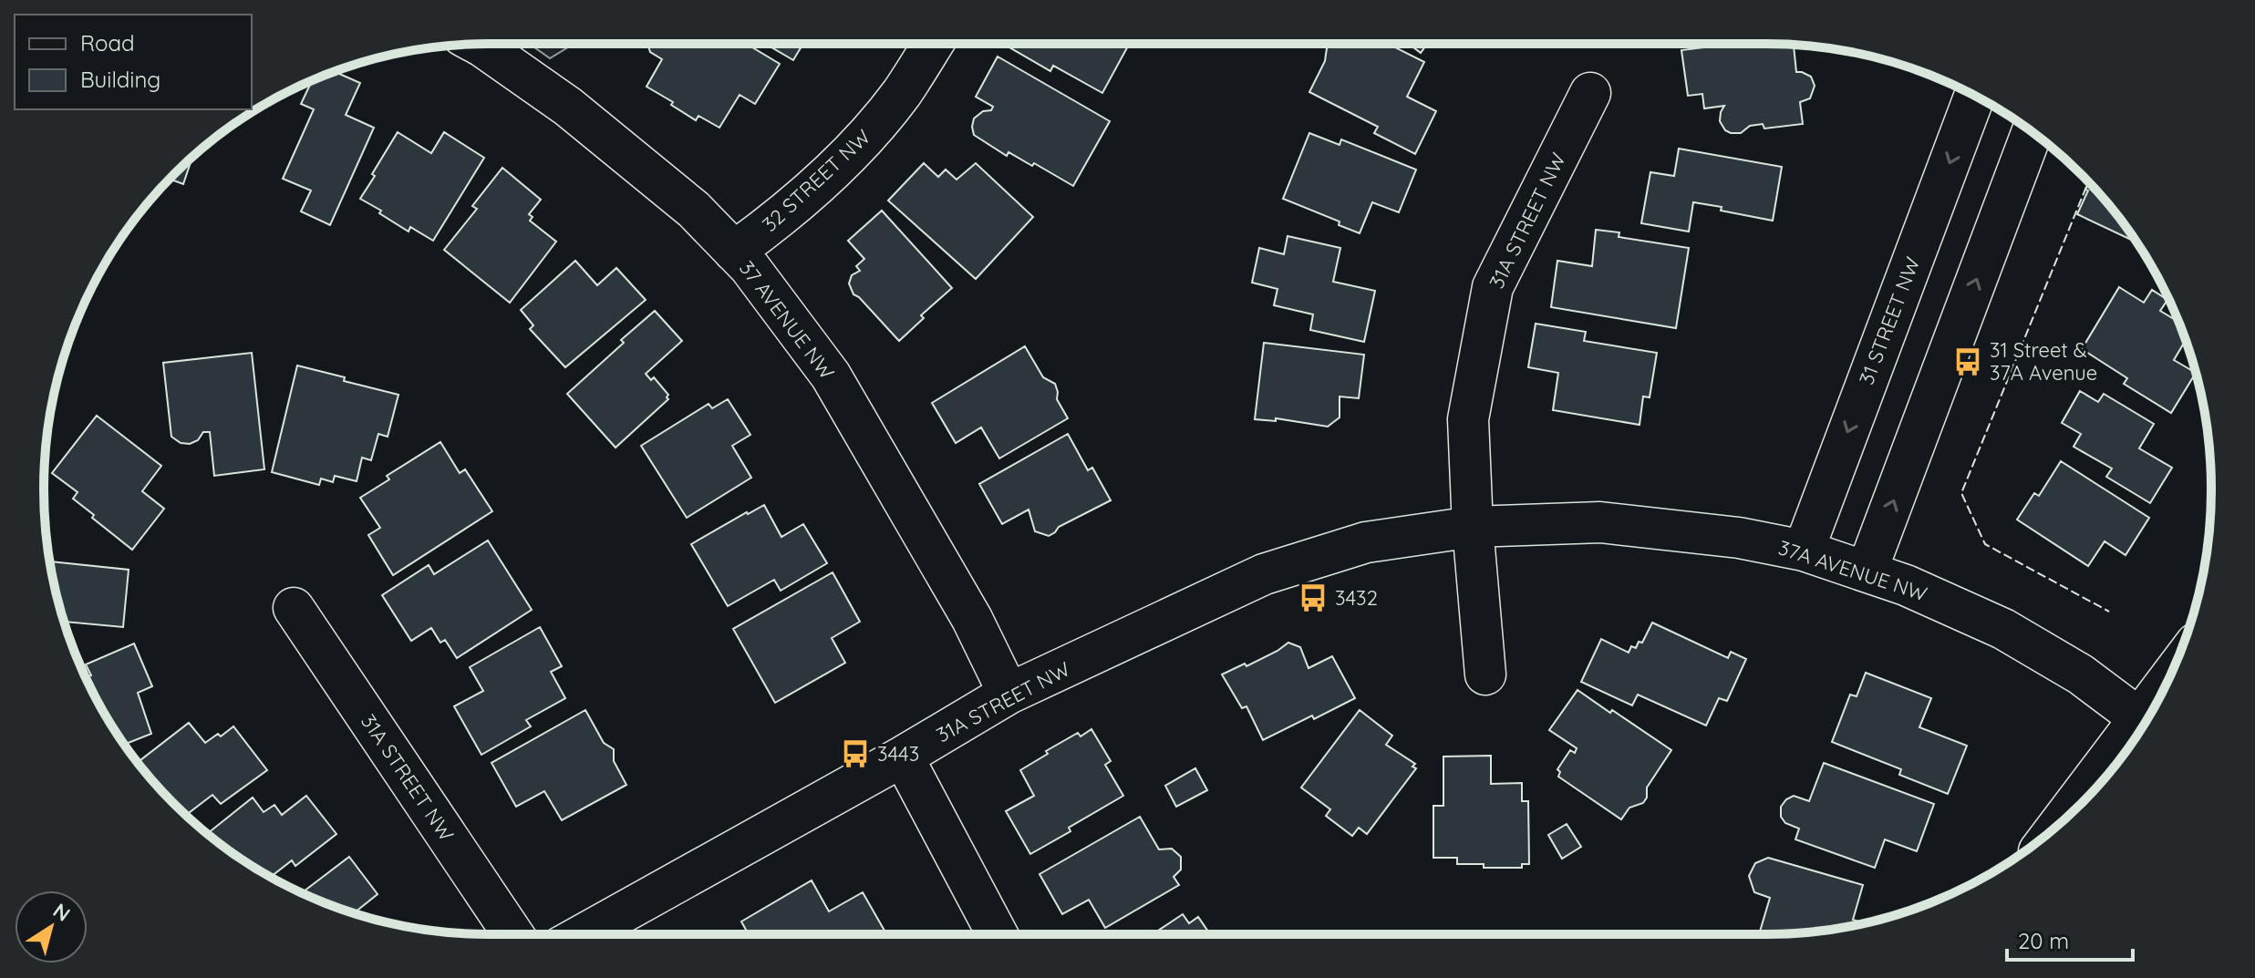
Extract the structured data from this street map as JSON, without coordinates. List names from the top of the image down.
{
  "streets": {
    "street": [
      "32 STREET NW",
      "31A STREET NW",
      "37 AVENUE NW",
      "31 STREET NW",
      "37A AVENUE NW"
    ]
  },
  "crossings": [
    ["32 STREET NW", "37 AVENUE NW"],
    ["31A STREET NW", "37 AVENUE NW"],
    ["31A STREET NW", "37A AVENUE NW"],
    ["31 STREET NW", "37A AVENUE NW"]
  ],
  "places": {
    "bus stop": ["31 Street & 37A Avenue", "3432", "3443"]
  },
  "legend": ["Road", "Building"],
  "scale_bar": "20 m",
  "north": "top right"
}
